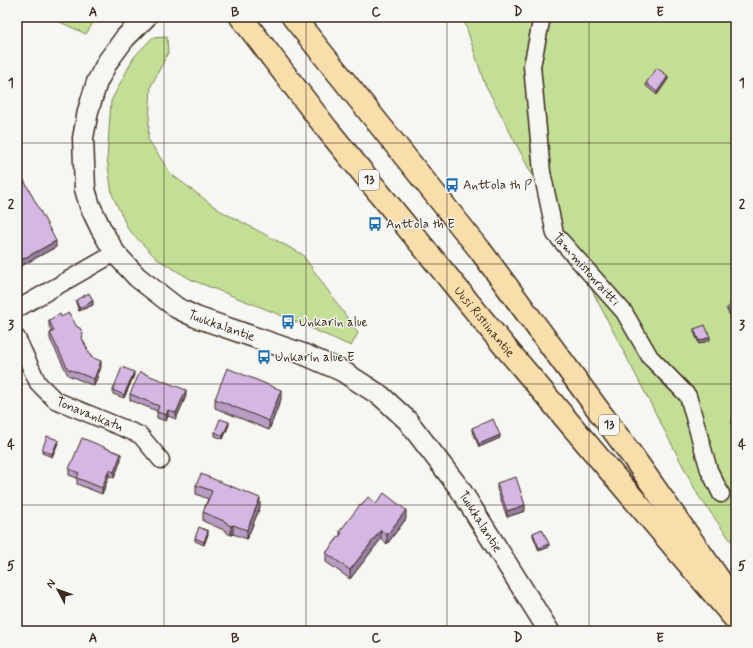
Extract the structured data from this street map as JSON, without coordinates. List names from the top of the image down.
{
  "streets": {
    "highway": ["13", "Uusi Ristiinantie"],
    "street": ["Tammistonraitti", "Tuukkalantie", "Tonavankatu"]
  },
  "places": {
    "bus stop": [
      "Anttola th P",
      "Anttola th E",
      "Unkarin alue",
      "Unkarin alue E"
    ]
  },
  "north": "top left",
  "grid": {
    "columns": [
      "A",
      "B",
      "C",
      "D",
      "E"
    ],
    "rows": [
      "1",
      "2",
      "3",
      "4",
      "5"
    ]
  }
}
